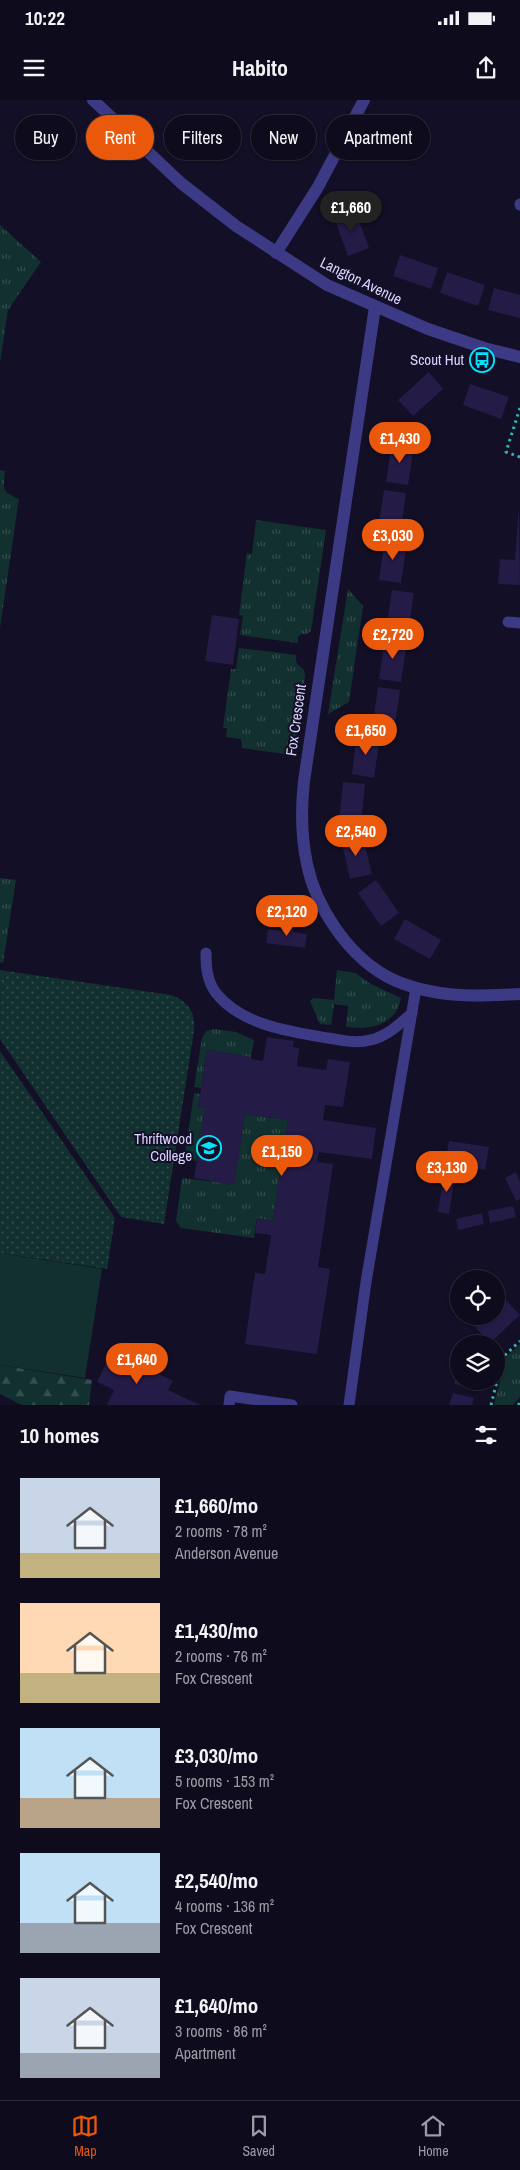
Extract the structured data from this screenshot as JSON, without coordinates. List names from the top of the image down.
{
  "streets": {
    "street": ["Langton Avenue", "Fox Crescent"]
  },
  "crossings": [
    ["Langton Avenue", "Fox Crescent"]
  ],
  "places": {
    "bus stop": ["Scout Hut"],
    "school or university": ["Thriftwood College"]
  },
  "page": {
    "status": "10:22",
    "header": "Habito",
    "chip": [
      "Buy",
      "Rent",
      "Filters",
      "New",
      "Apartment"
    ],
    "price": [
      "£1,660",
      "£1,430",
      "£3,030",
      "£2,720",
      "£1,650",
      "£2,540",
      "£2,120",
      "£1,150",
      "£3,130",
      "£1,640"
    ],
    "heading": "10 homes",
    "list": [
      {
        "name": "£1,660/mo",
        "note": "2 rooms · 78 m² · Anderson Avenue"
      },
      {
        "name": "£1,430/mo",
        "note": "2 rooms · 76 m² · Fox Crescent"
      },
      {
        "name": "£3,030/mo",
        "note": "5 rooms · 153 m² · Fox Crescent"
      },
      {
        "name": "£2,540/mo",
        "note": "4 rooms · 136 m² · Fox Crescent"
      },
      {
        "name": "£1,640/mo",
        "note": "3 rooms · 86 m² · Apartment"
      }
    ],
    "tabs": ["Map", "Saved", "Home"]
  }
}
